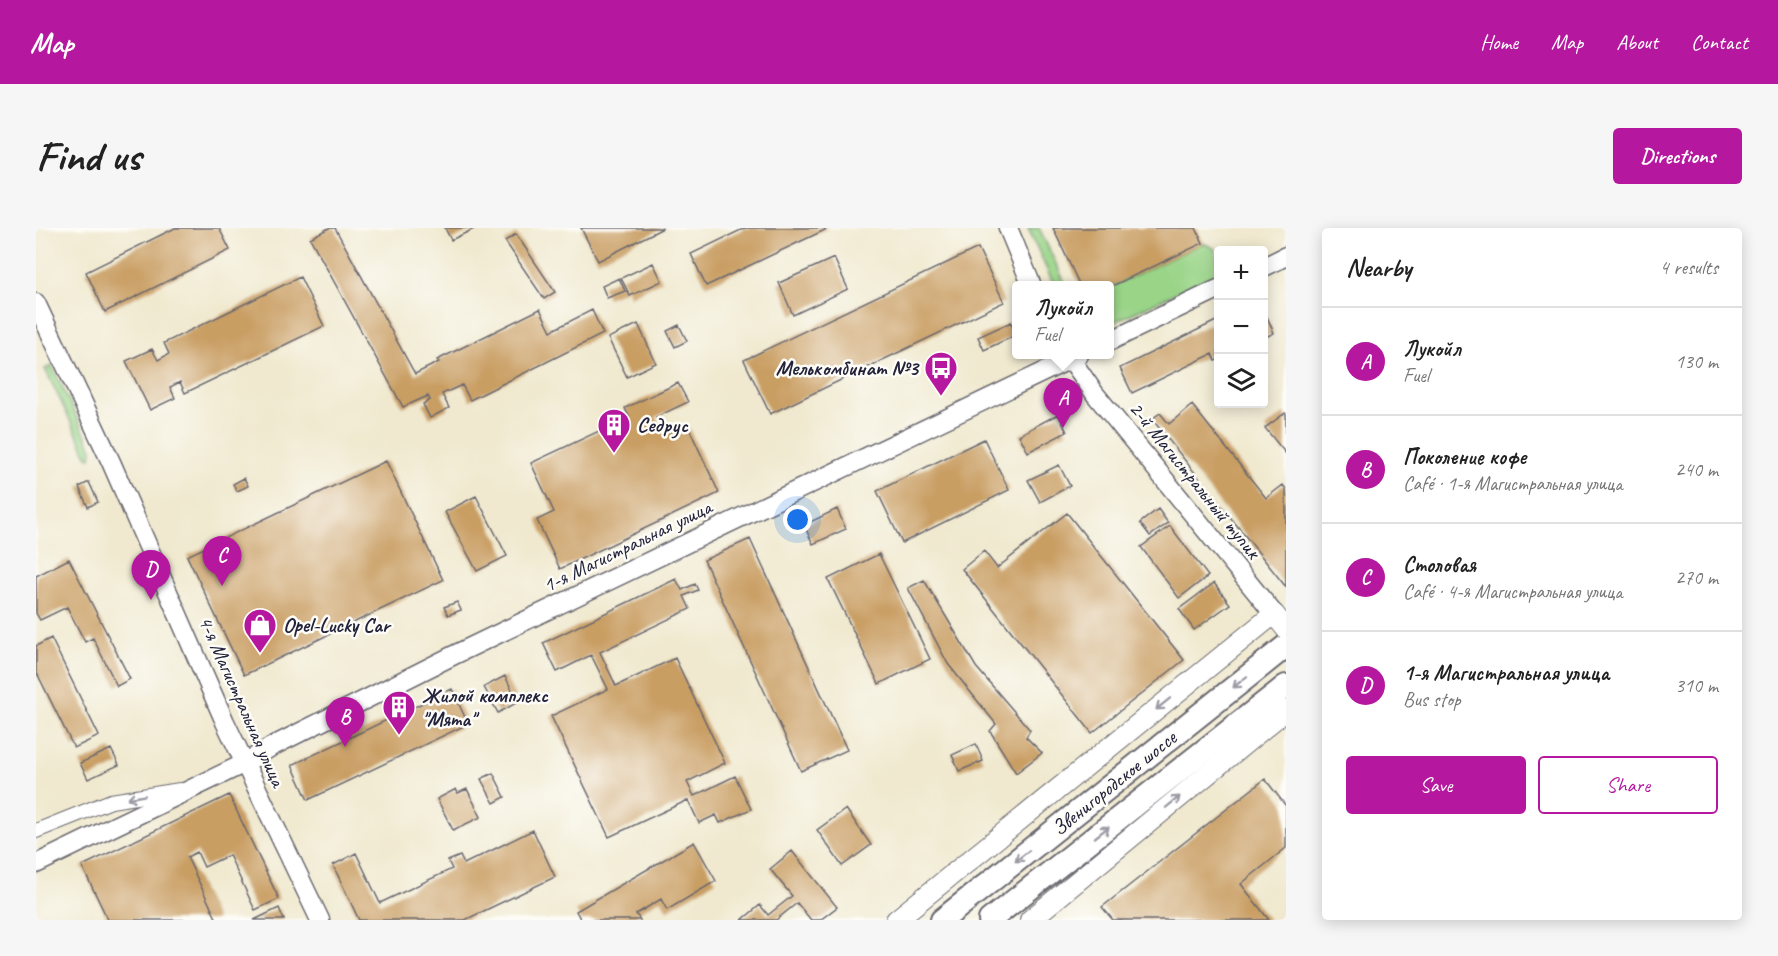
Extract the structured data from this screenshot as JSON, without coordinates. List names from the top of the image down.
{
  "streets": {
    "main road": ["Звенигородское шоссе"],
    "street": ["2-й Магистральный тупик", "1-я Магистральная улица", "4-я Магистральная улица"]
  },
  "crossings": [
    ["1-я Магистральная улица", "4-я Магистральная улица"]
  ],
  "places": {
    "bus stop": ["Мелькомбинат №3"],
    "building": ["Седрус", "Жилой комплекс \"Мята\""],
    "shop": ["Opel-Lucky Car"]
  },
  "page": {
    "header": "Map",
    "nav": [
      "Home",
      "Map",
      "About",
      "Contact"
    ],
    "buttons": [
      "Directions",
      ["Save", "Share"]
    ],
    "title": "Find us",
    "heading": ["Nearby", "4 results"],
    "map_buttons": ["+", "−"],
    "popup": ["Лукойл", "Fuel"],
    "list": [
      {
        "mark": "A",
        "name": "Лукойл",
        "note": "Fuel",
        "value": "130 m"
      },
      {
        "mark": "B",
        "name": "Поколение кофе",
        "note": "Café · 1-я Магистральная улица",
        "value": "240 m"
      },
      {
        "mark": "C",
        "name": "Столовая",
        "note": "Café · 4-я Магистральная улица",
        "value": "270 m"
      },
      {
        "mark": "D",
        "name": "1-я Магистральная улица",
        "note": "Bus stop",
        "value": "310 m"
      }
    ],
    "pins": [
      "A",
      "C",
      "D",
      "B"
    ]
  }
}
